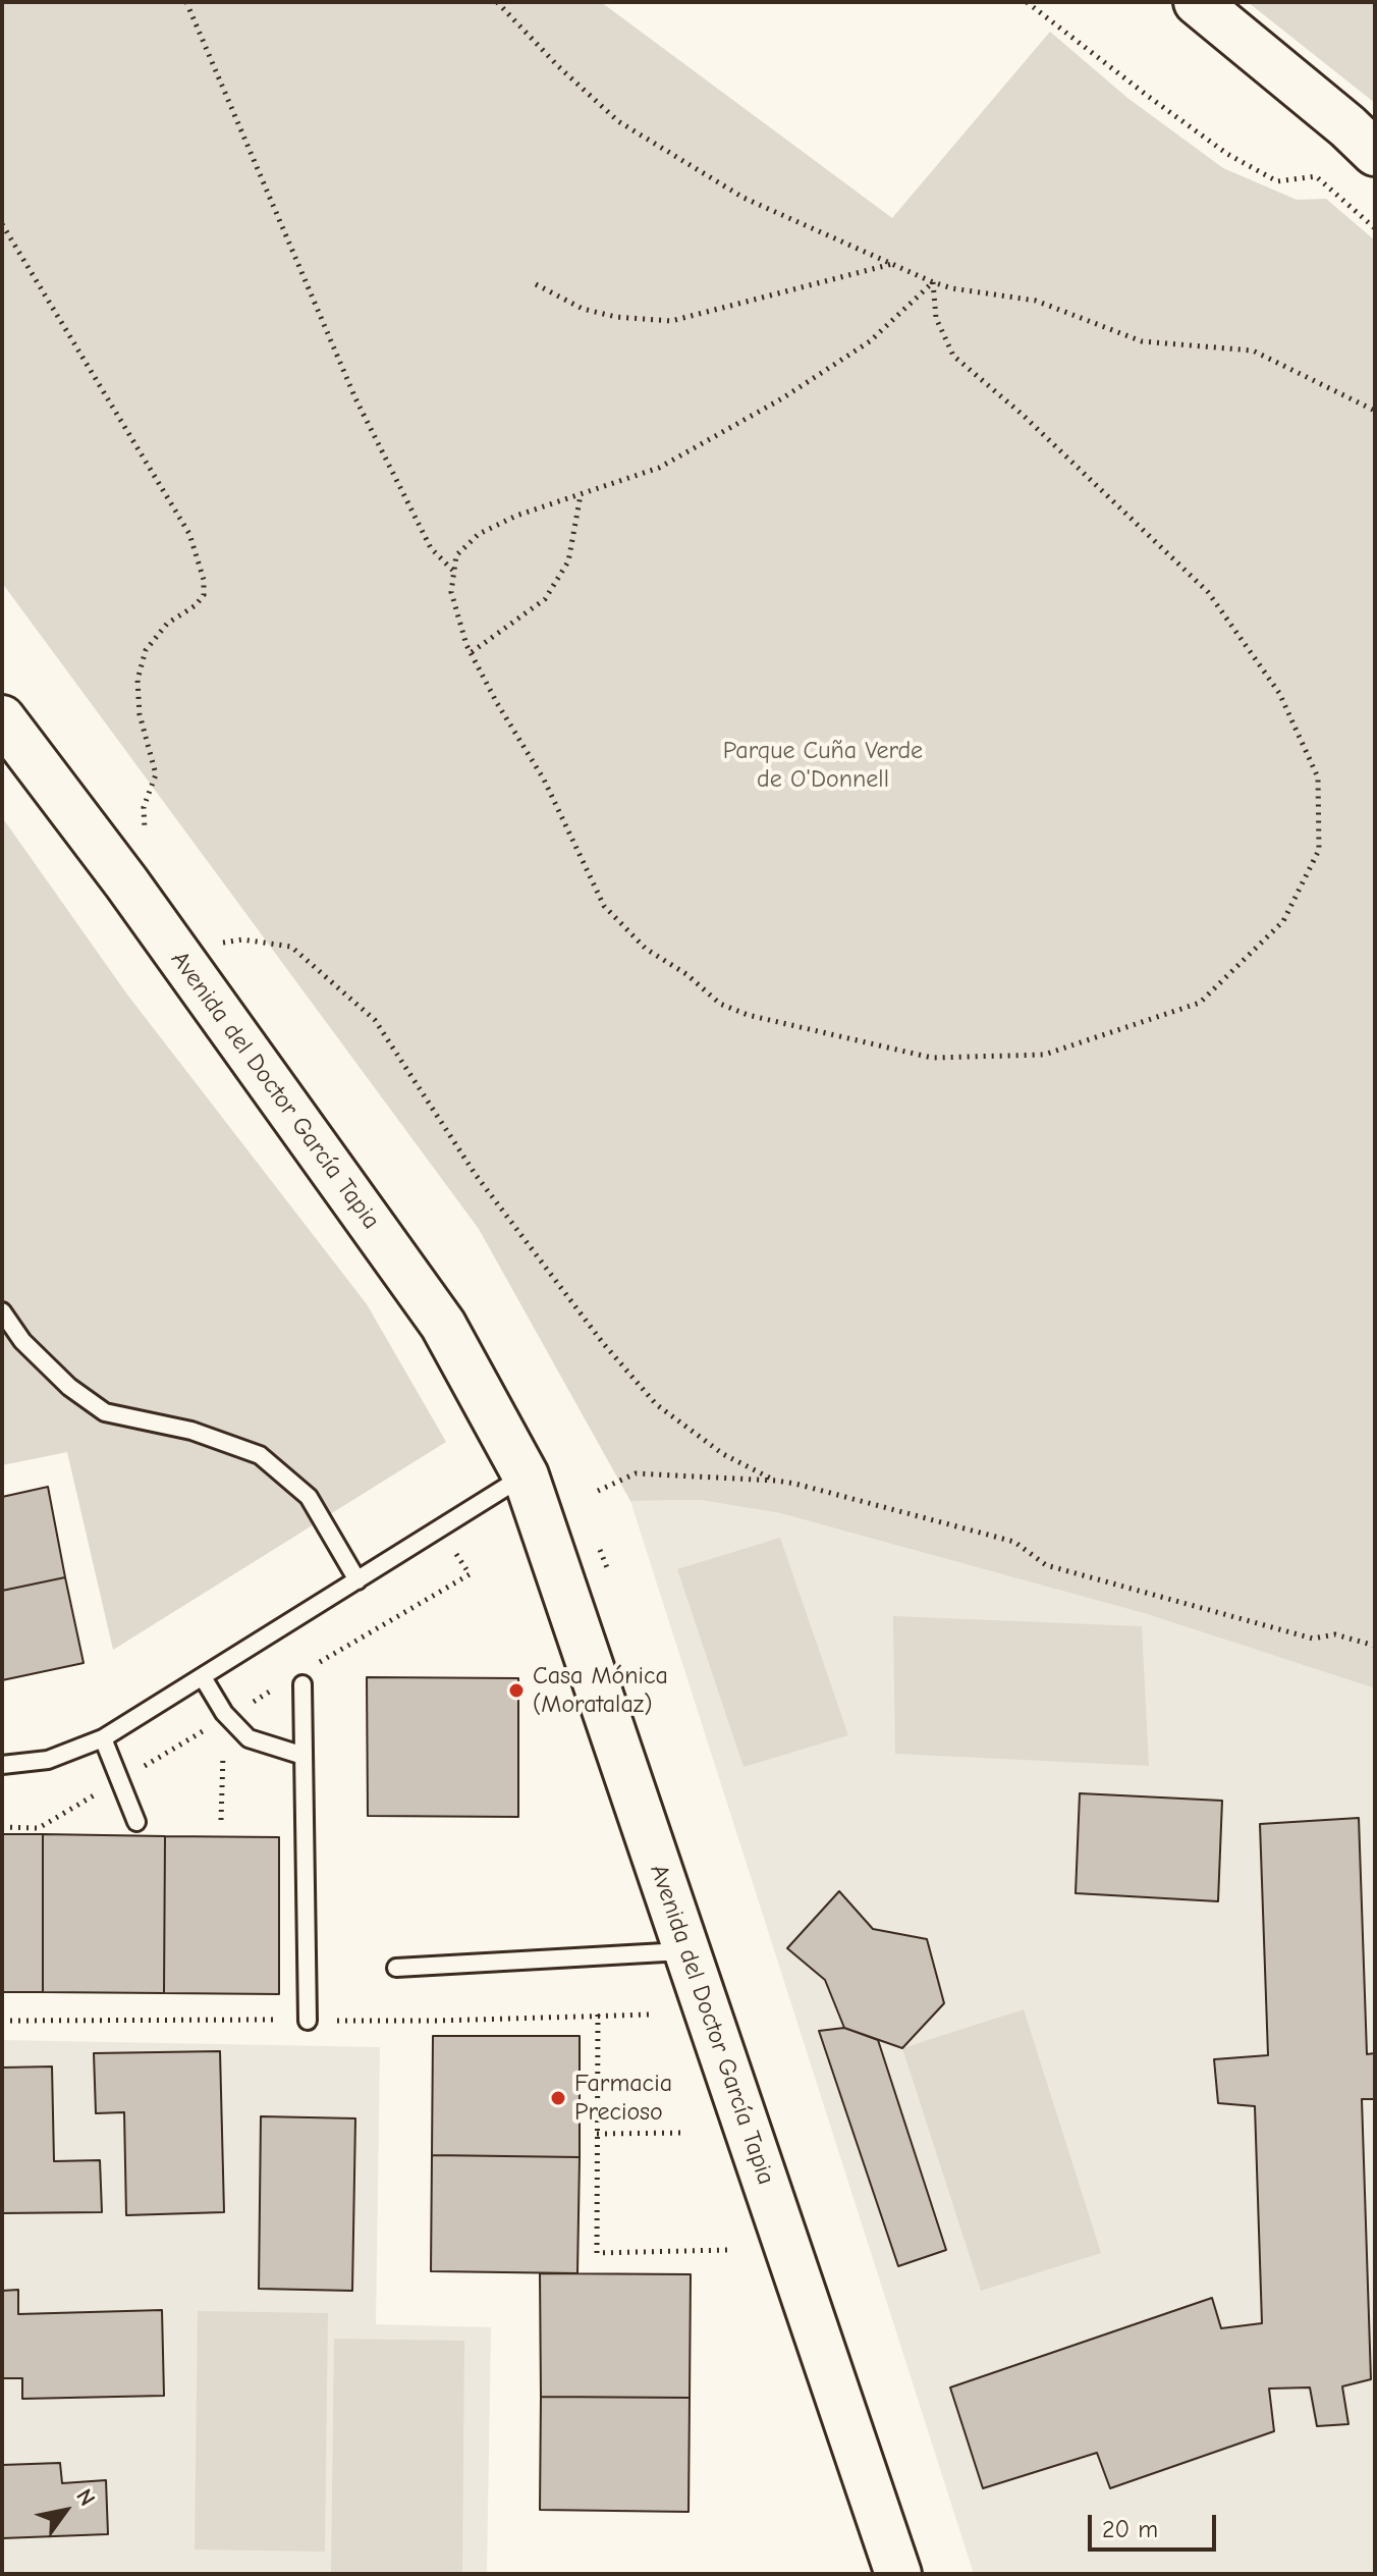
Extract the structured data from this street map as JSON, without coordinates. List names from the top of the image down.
{
  "streets": {
    "main road": ["Avenida del Doctor García Tapia"]
  },
  "parks": ["Parque Cuña Verde de O'Donnell"],
  "places": ["Casa Mónica (Moratalaz)", "Farmacia Precioso"],
  "scale_bar": "20 m",
  "north": "top right"
}
